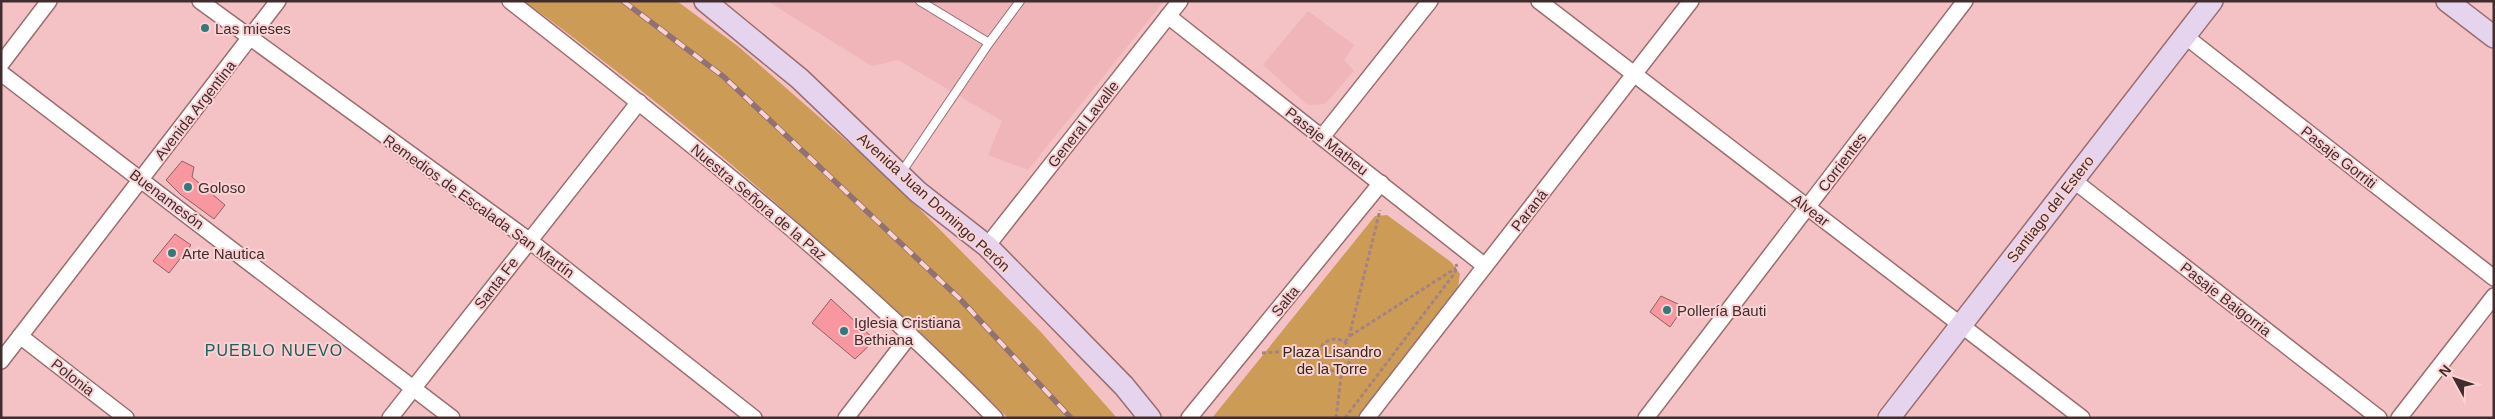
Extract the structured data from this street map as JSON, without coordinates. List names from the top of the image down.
{
  "streets": {
    "street": [
      "Avenida Argentina",
      "General Lavalle",
      "Pasaje Matheu",
      "Pasaje Gorriti",
      "Corrientes",
      "Buenamesón",
      "Nuestra Señora de la Paz",
      "Avenida Juan Domingo Perón",
      "Remedios de Escalada San Martín",
      "Santiago del Estero",
      "Paraná",
      "Alvear",
      "Santa Fe",
      "Pasaje Baigorria",
      "Salta",
      "Polonia"
    ]
  },
  "crossings": [
    ["Avenida Argentina", "Buenamesón"],
    ["Avenida Argentina", "Remedios de Escalada San Martín"],
    ["Avenida Argentina", "Polonia"],
    ["General Lavalle", "Pasaje Matheu"],
    ["General Lavalle", "Avenida Juan Domingo Perón"],
    ["Pasaje Matheu", "Paraná"],
    ["Pasaje Matheu", "Salta"],
    ["Pasaje Gorriti", "Santiago del Estero"],
    ["Corrientes", "Alvear"],
    ["Buenamesón", "Santa Fe"],
    ["Nuestra Señora de la Paz", "Santa Fe"],
    ["Remedios de Escalada San Martín", "Santa Fe"],
    ["Santiago del Estero", "Alvear"],
    ["Santiago del Estero", "Pasaje Baigorria"],
    ["Paraná", "Alvear"]
  ],
  "districts": ["PUEBLO NUEVO"],
  "parks": ["Plaza Lisandro de la Torre"],
  "places": [
    "Las mieses",
    "Goloso",
    "Arte Nautica",
    "Pollería Bauti",
    "Iglesia Cristiana Bethiana"
  ],
  "north": "top left"
}
